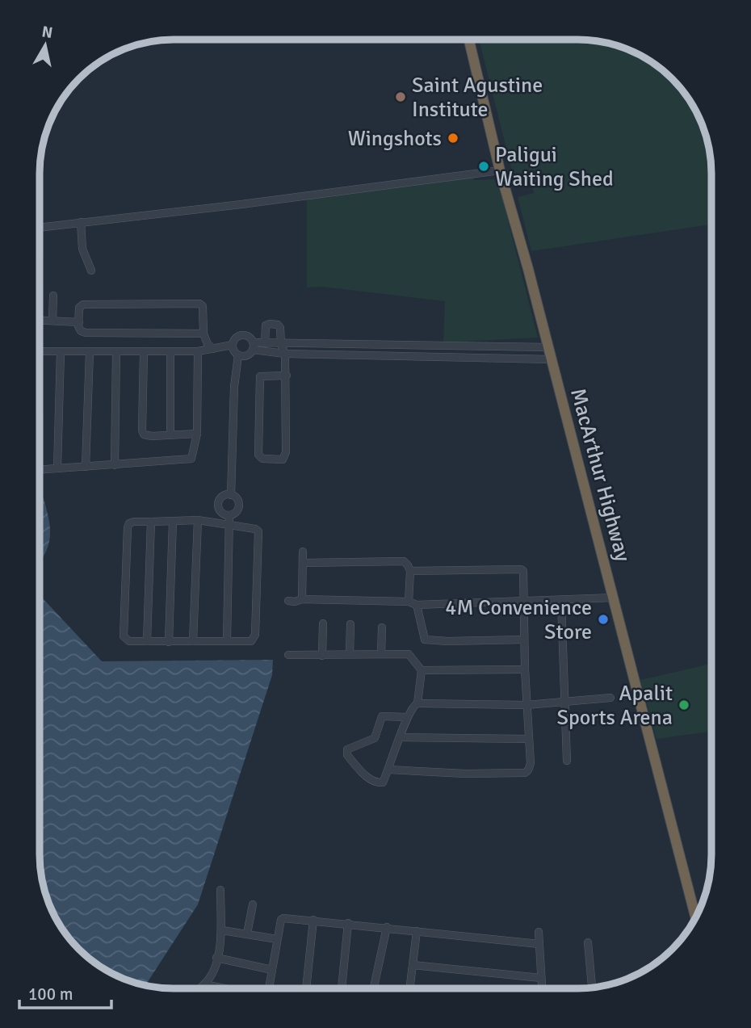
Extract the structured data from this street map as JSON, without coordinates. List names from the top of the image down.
{
  "streets": {
    "highway": ["MacArthur Highway"]
  },
  "places": [
    "Saint Agustine Institute",
    "Wingshots",
    "Paligui Waiting Shed",
    "4M Convenience Store",
    "Apalit Sports Arena"
  ],
  "scale_bar": "100 m",
  "north": "top"
}
